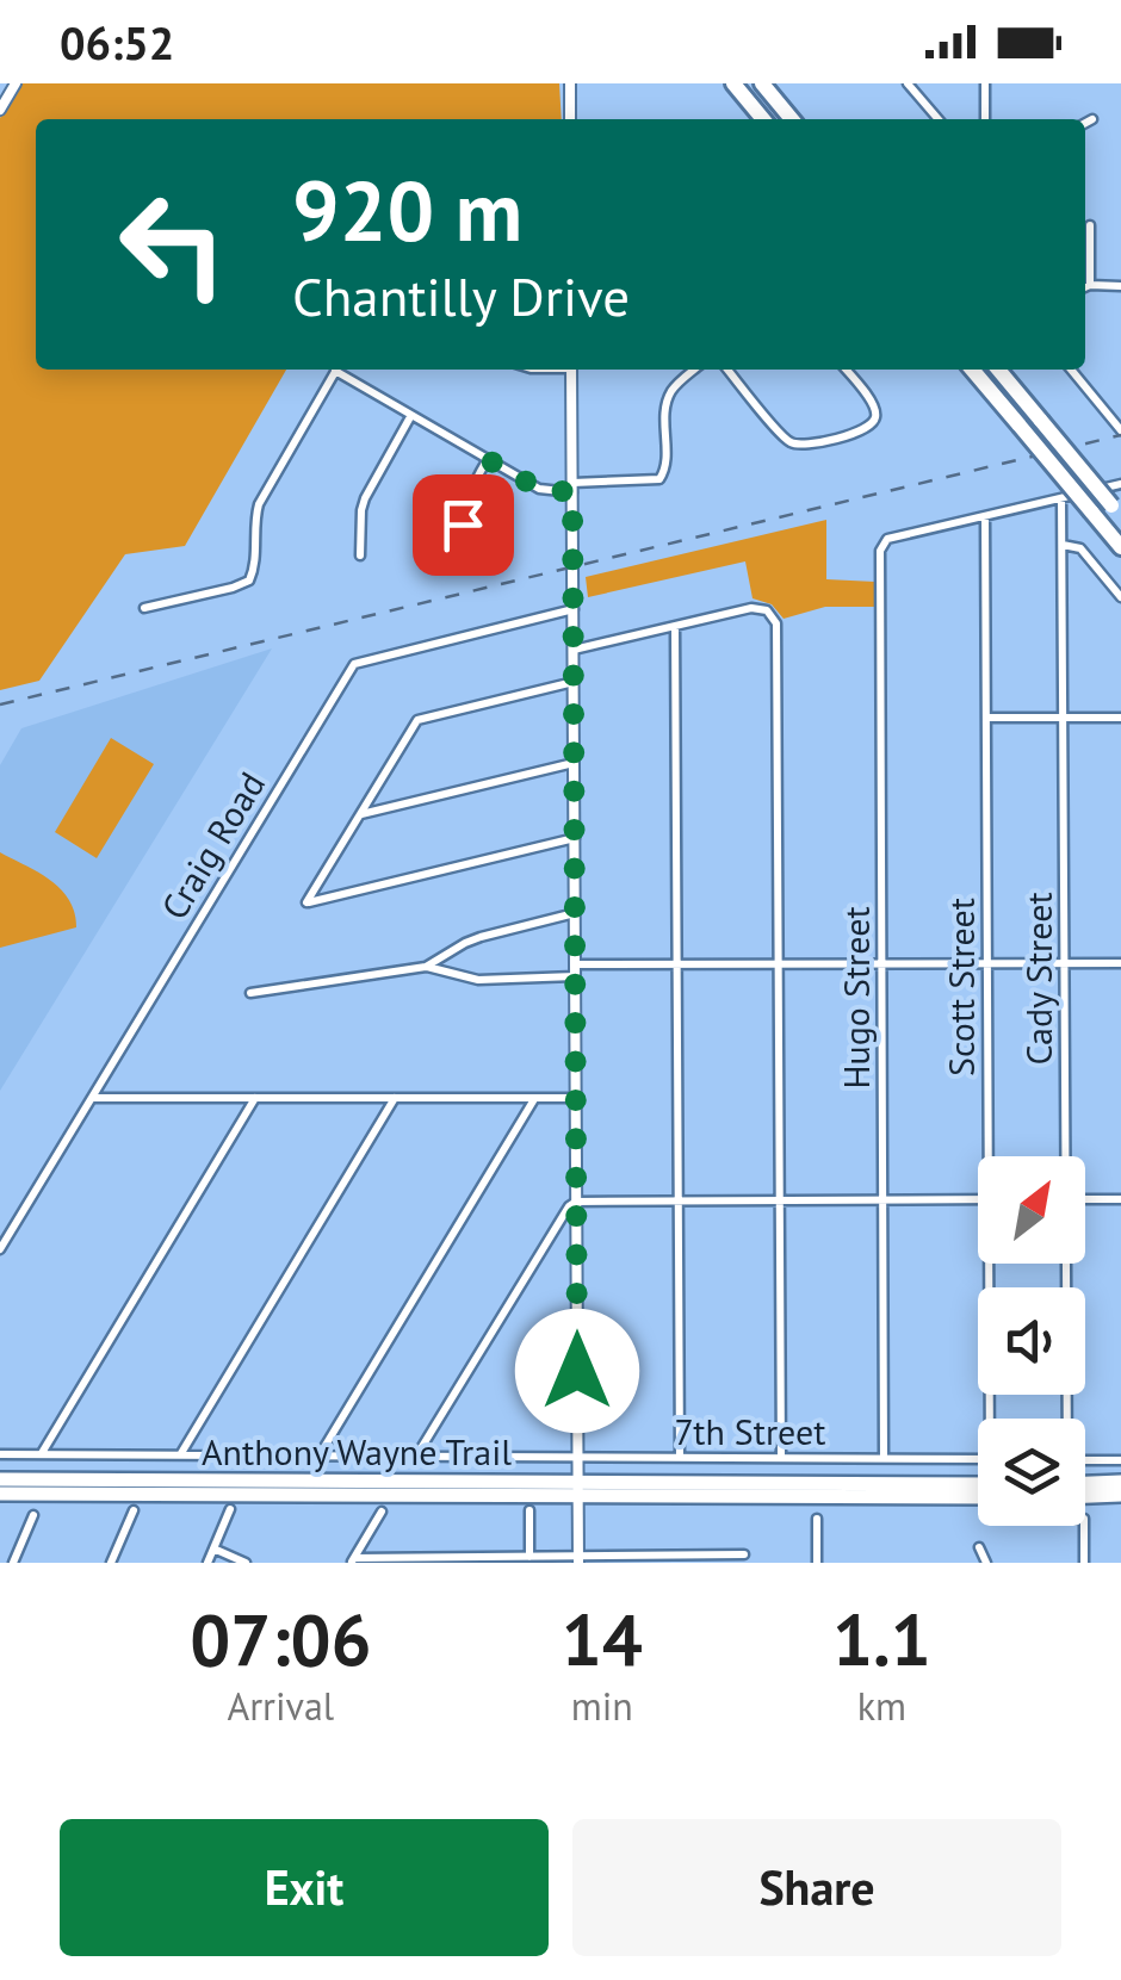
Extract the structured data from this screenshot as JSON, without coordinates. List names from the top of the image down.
{
  "streets": {
    "highway": ["Anthony Wayne Trail"],
    "street": [
      "Craig Road",
      "Cady Street",
      "Scott Street",
      "Hugo Street",
      "7th Street"
    ]
  },
  "crossings": [
    ["Scott Street", "Hugo Street"],
    ["Hugo Street", "7th Street"]
  ],
  "north": "top right",
  "page": {
    "status": "06:52",
    "turn": ["920 m", "Chantilly Drive"],
    "eta": [
      "07:06",
      "Arrival",
      "14",
      "min",
      "1.1",
      "km"
    ],
    "buttons": ["Exit", "Share"]
  }
}
